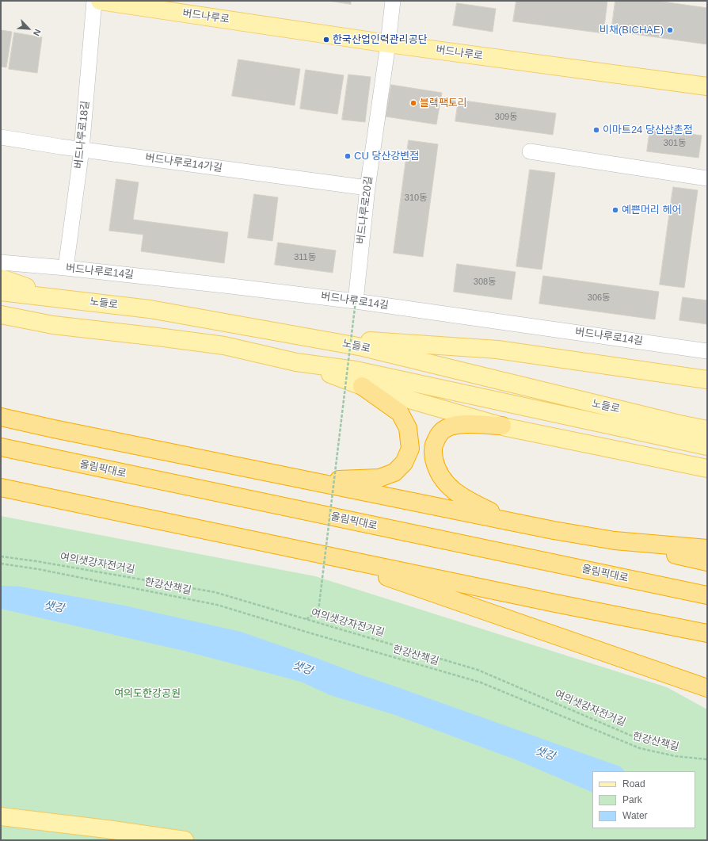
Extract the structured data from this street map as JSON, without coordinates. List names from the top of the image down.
{
  "streets": {
    "highway": ["올림픽대로"],
    "main road": ["버드나루로", "노들로"],
    "street": [
      "버드나루로18길",
      "버드나루로14가길",
      "버드나루로20길",
      "버드나루로14길"
    ],
    "path": ["여의샛강자전거길", "한강산책길"]
  },
  "crossings": [
    ["버드나루로", "버드나루로20길"],
    ["버드나루로18길", "버드나루로14가길"],
    ["버드나루로18길", "버드나루로14길"],
    ["버드나루로14가길", "버드나루로20길"],
    ["버드나루로20길", "버드나루로14길"]
  ],
  "water": ["샛강"],
  "parks": ["여의도한강공원"],
  "places": [
    "비채(BICHAE)",
    "한국산업인력관리공단",
    "블랙팩토리",
    "이마트24 당산삼촌점",
    "CU 당산강변점",
    "예쁜머리 헤어"
  ],
  "house_numbers": [
    "309동",
    "301동",
    "310동",
    "311동",
    "308동",
    "306동"
  ],
  "legend": ["Road", "Park", "Water"],
  "north": "bottom right"
}
